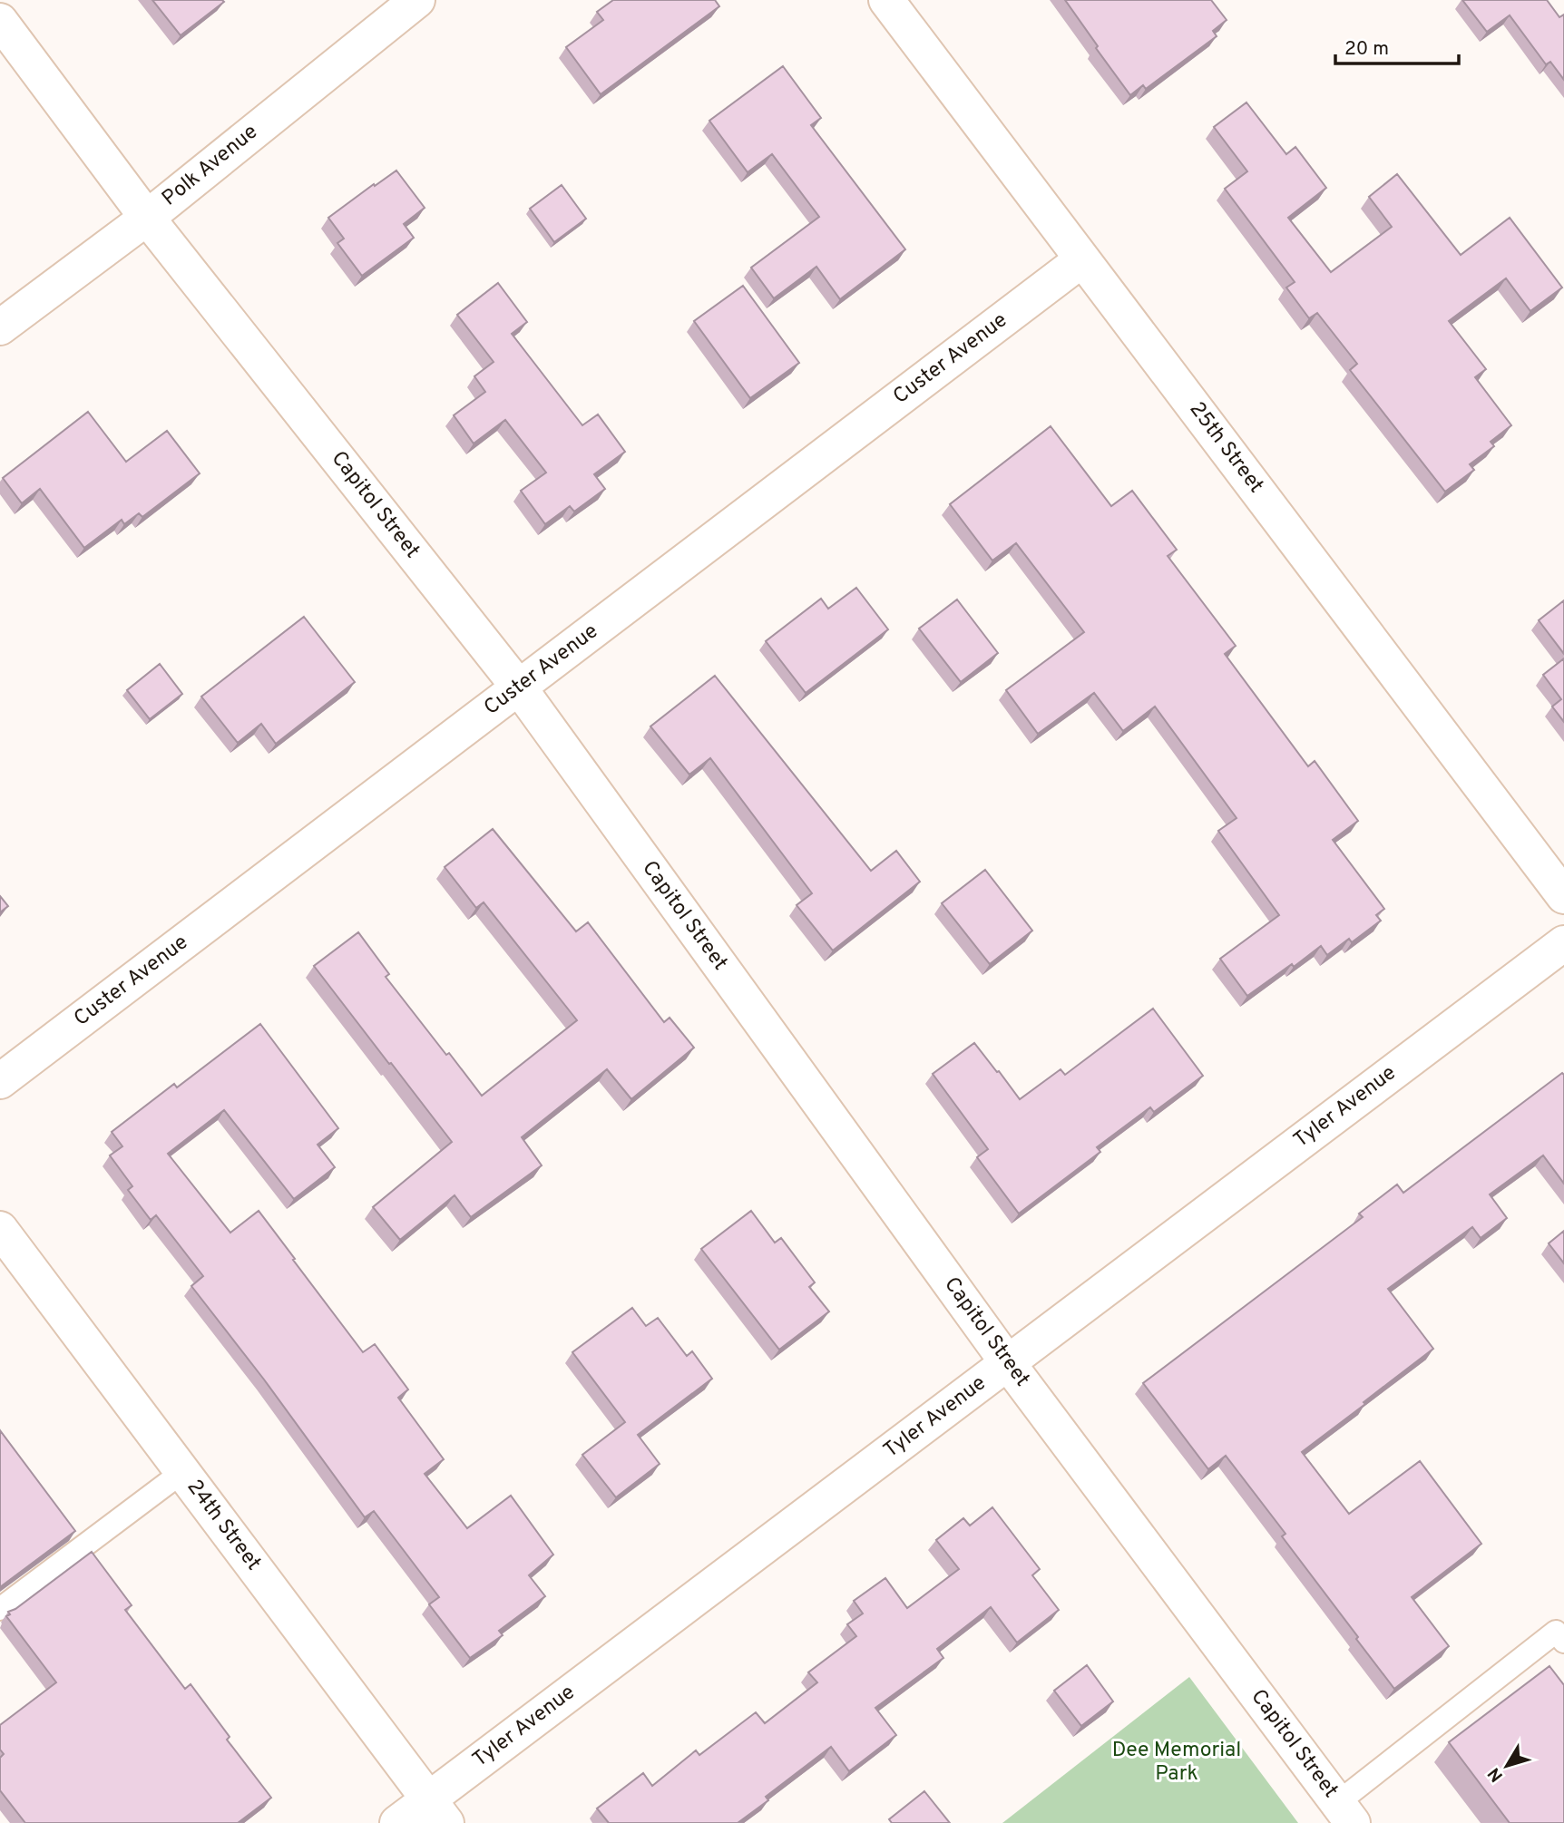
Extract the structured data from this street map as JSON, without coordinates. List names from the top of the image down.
{
  "streets": {
    "street": [
      "Polk Avenue",
      "Custer Avenue",
      "25th Street",
      "Capitol Street",
      "Tyler Avenue",
      "24th Street"
    ]
  },
  "crossings": [
    ["Polk Avenue", "Capitol Street"],
    ["Custer Avenue", "25th Street"],
    ["Custer Avenue", "Capitol Street"],
    ["Capitol Street", "Tyler Avenue"],
    ["Tyler Avenue", "24th Street"]
  ],
  "parks": ["Dee Memorial Park"],
  "scale_bar": "20 m",
  "north": "bottom left"
}
